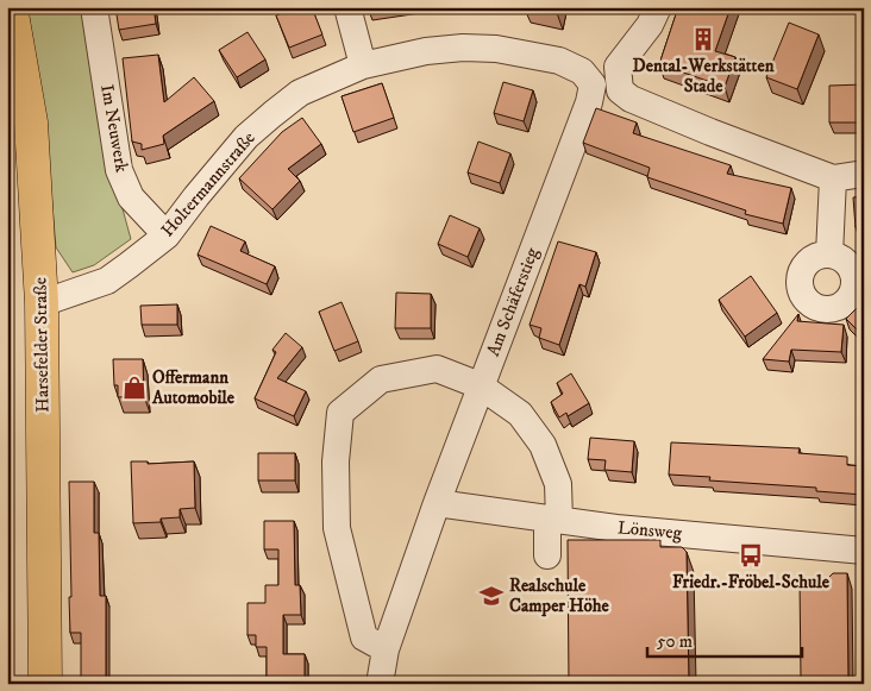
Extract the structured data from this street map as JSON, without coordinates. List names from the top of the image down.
{
  "streets": {
    "main road": ["Harsefelder Straße"],
    "street": [
      "Im Neuwerk",
      "Holtermannstraße",
      "Am Schäferstieg",
      "Lönsweg"
    ]
  },
  "crossings": [
    ["Im Neuwerk", "Holtermannstraße"],
    ["Holtermannstraße", "Am Schäferstieg"],
    ["Holtermannstraße", "Harsefelder Straße"],
    ["Am Schäferstieg", "Lönsweg"]
  ],
  "places": {
    "building": ["Dental-Werkstätten Stade"],
    "shop": ["Offermann Automobile"],
    "bus stop": ["Friedr.-Fröbel-Schule"],
    "school or university": ["Realschule Camper Höhe"]
  },
  "scale_bar": "50 m"
}
